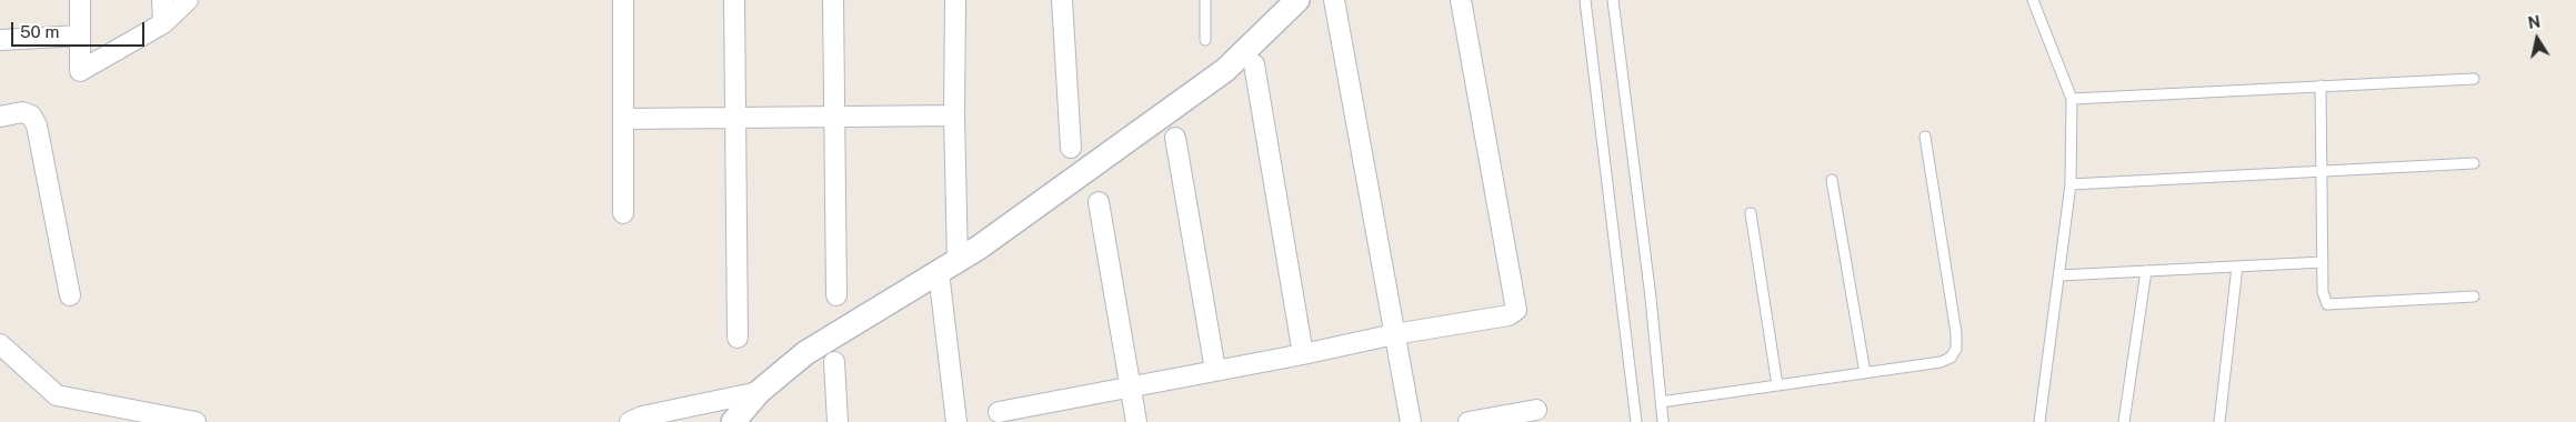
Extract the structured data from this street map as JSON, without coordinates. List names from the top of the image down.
{
  "scale_bar": "50 m",
  "north": "top"
}
